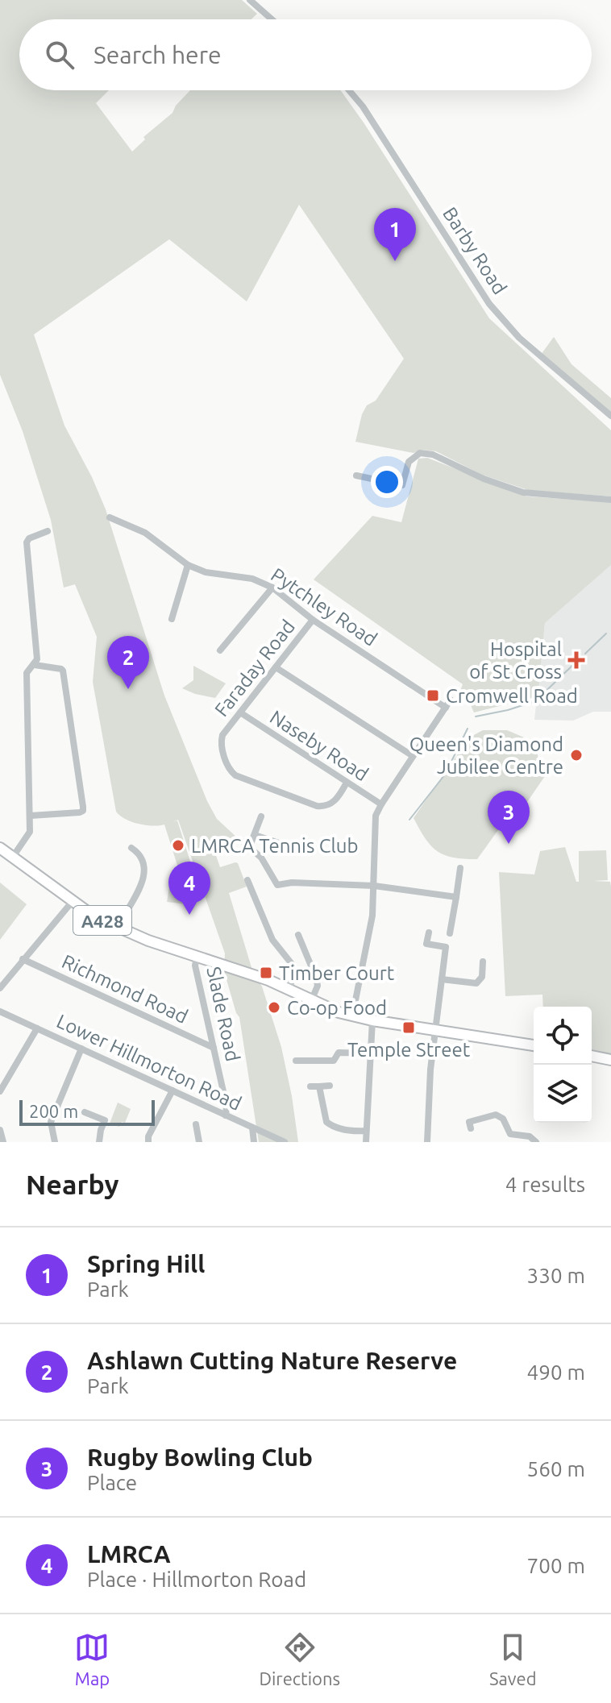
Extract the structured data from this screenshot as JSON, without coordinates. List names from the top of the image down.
{
  "streets": {
    "highway": ["A428"],
    "street": [
      "Barby Road",
      "Pytchley Road",
      "Faraday Road",
      "Naseby Road",
      "Richmond Road",
      "Slade Road",
      "Lower Hillmorton Road"
    ]
  },
  "crossings": [
    ["Pytchley Road", "Faraday Road"],
    ["Faraday Road", "Naseby Road"],
    ["A428", "Slade Road"],
    ["Richmond Road", "Slade Road"],
    ["Slade Road", "Lower Hillmorton Road"]
  ],
  "places": {
    "health": ["Hospital of St Cross"],
    "transit": ["Cromwell Road", "Timber Court", "Temple Street"],
    "other": ["Queen's Diamond Jubilee Centre", "LMRCA Tennis Club", "Co-op Food"]
  },
  "scale_bar": "200 m",
  "page": {
    "search": "Search here",
    "pins": [
      "1",
      "2",
      "3",
      "4"
    ],
    "scale": "200 m",
    "heading": ["Nearby", "4 results"],
    "list": [
      {
        "mark": "1",
        "name": "Spring Hill",
        "note": "Park",
        "value": "330 m"
      },
      {
        "mark": "2",
        "name": "Ashlawn Cutting Nature Reserve",
        "note": "Park",
        "value": "490 m"
      },
      {
        "mark": "3",
        "name": "Rugby Bowling Club",
        "note": "Place",
        "value": "560 m"
      },
      {
        "mark": "4",
        "name": "LMRCA",
        "note": "Place · Hillmorton Road",
        "value": "700 m"
      }
    ],
    "nav": ["Map", "Directions", "Saved"]
  }
}
